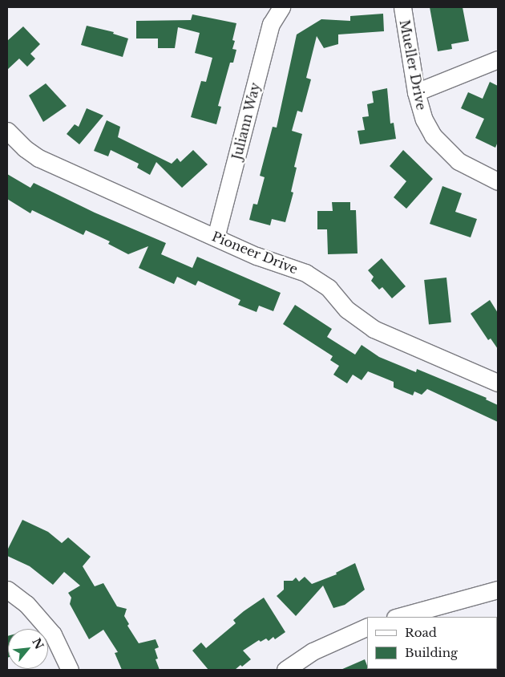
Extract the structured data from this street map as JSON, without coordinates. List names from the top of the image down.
{
  "streets": {
    "street": ["Mueller Drive", "Juliann Way", "Pioneer Drive"]
  },
  "crossings": [
    ["Juliann Way", "Pioneer Drive"]
  ],
  "legend": ["Road", "Building"],
  "north": "top right"
}
